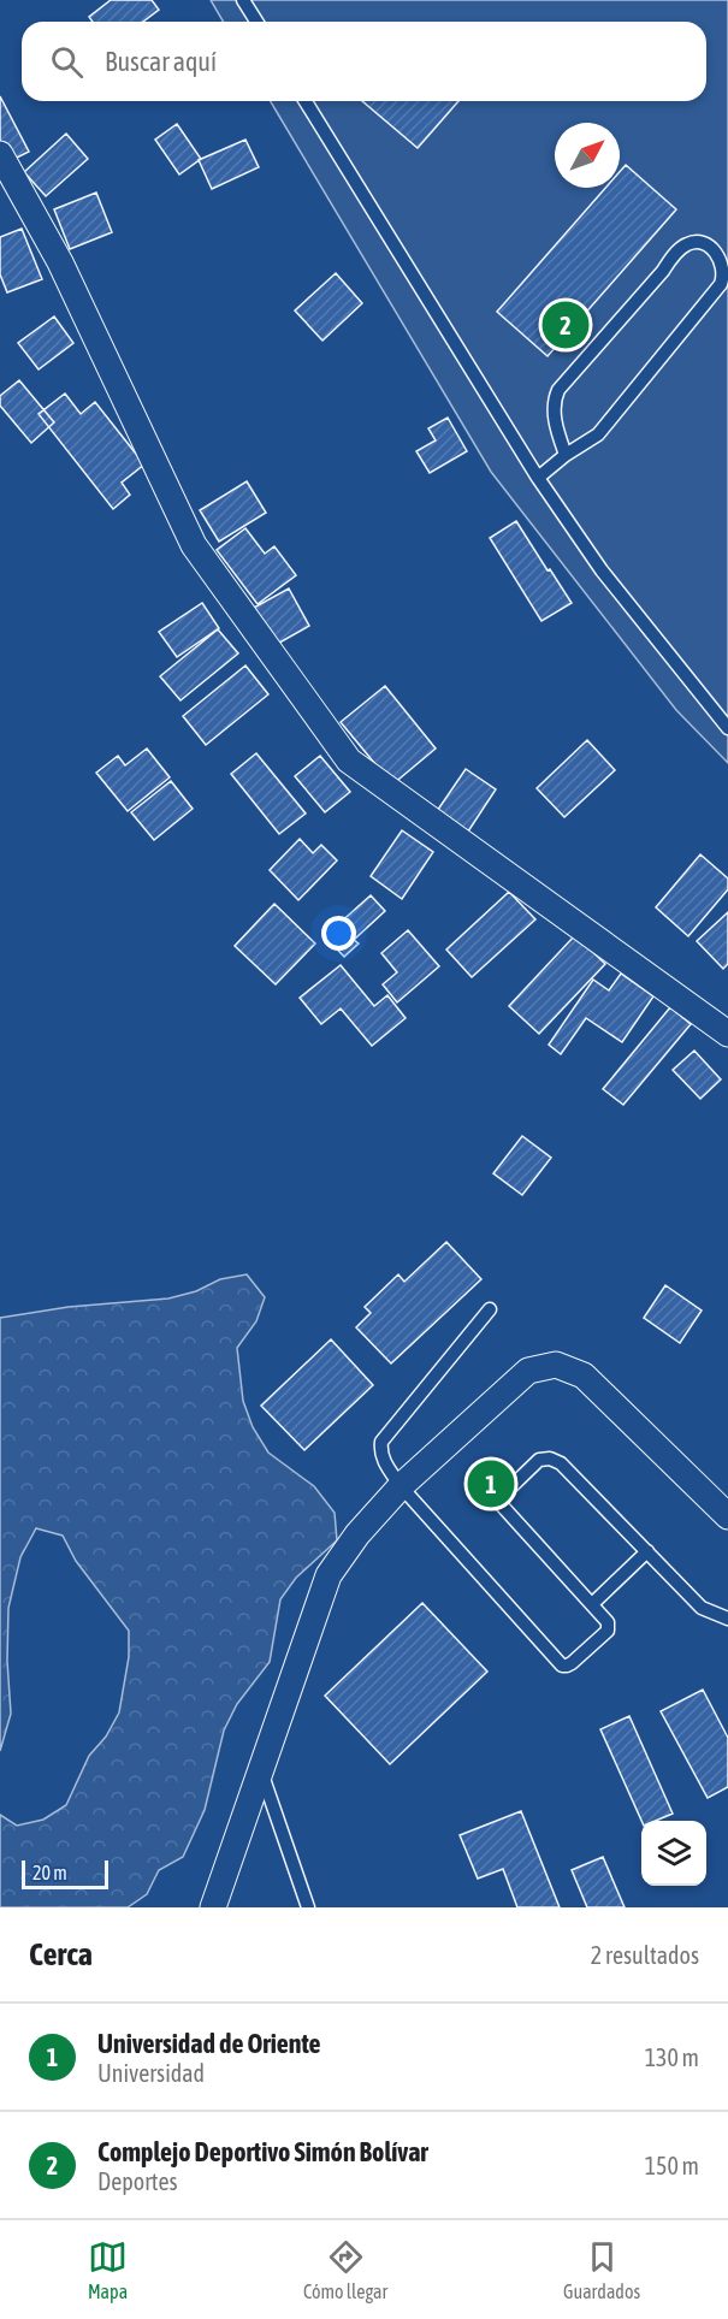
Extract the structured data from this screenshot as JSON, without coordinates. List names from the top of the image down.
{
  "scale_bar": "20 m",
  "north": "top right",
  "page": {
    "search": "Buscar aquí",
    "pins": ["2", "1"],
    "scale": "20 m",
    "heading": ["Cerca", "2 resultados"],
    "list": [
      {
        "mark": "1",
        "name": "Universidad de Oriente",
        "note": "Universidad",
        "value": "130 m"
      },
      {
        "mark": "2",
        "name": "Complejo Deportivo Simón Bolívar",
        "note": "Deportes",
        "value": "150 m"
      }
    ],
    "nav": ["Mapa", "Cómo llegar", "Guardados"]
  }
}
